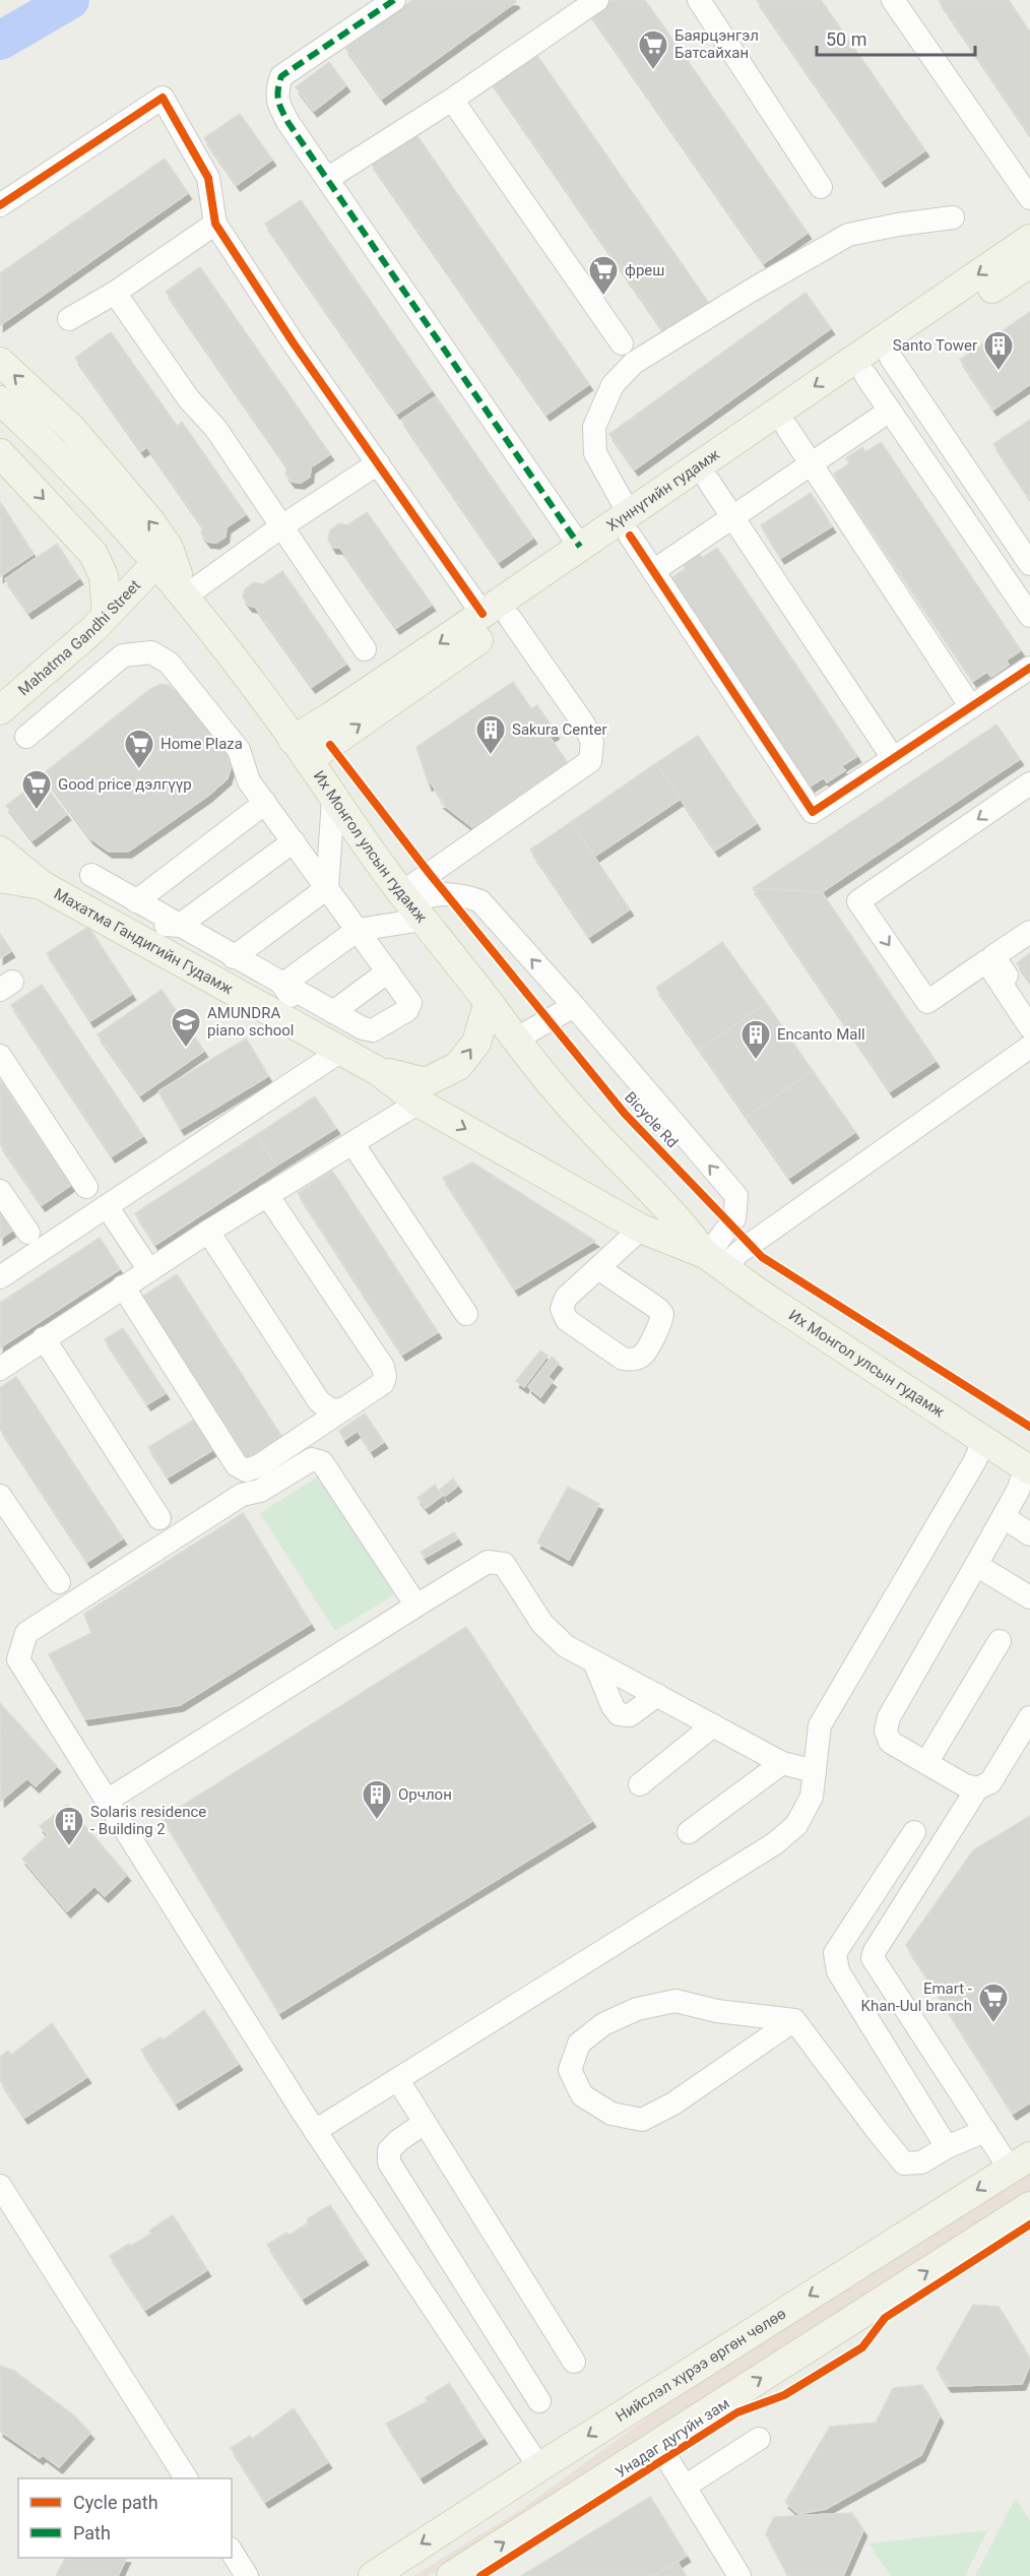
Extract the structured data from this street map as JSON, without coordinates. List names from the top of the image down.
{
  "streets": {
    "main road": [
      "Хүннүгийн гудамж",
      "Mahatma Gandhi Street",
      "Их Монгол улсын гудамж",
      "Махатма Гандигийн Гудамж",
      "Нийслэл хүрээ өргөн чөлөө"
    ],
    "cycle path": ["Bicycle Rd", "Унадаг дугуйн зам"]
  },
  "crossings": [
    ["Хүннүгийн гудамж", "Их Монгол улсын гудамж"],
    ["Mahatma Gandhi Street", "Их Монгол улсын гудамж"],
    ["Их Монгол улсын гудамж", "Махатма Гандигийн Гудамж"]
  ],
  "places": {
    "supermarket": [
      "Баярцэнгэл Батсайхан",
      "фреш",
      "Home Plaza",
      "Good price дэлгүүр",
      "Emart - Khan-Uul branch"
    ],
    "building": [
      "Santo Tower",
      "Sakura Center",
      "Encanto Mall",
      "Орчлон",
      "Solaris residence - Building 2"
    ],
    "school or university": ["AMUNDRA piano school"]
  },
  "legend": ["Cycle path", "Path"],
  "scale_bar": "50 m"
}
